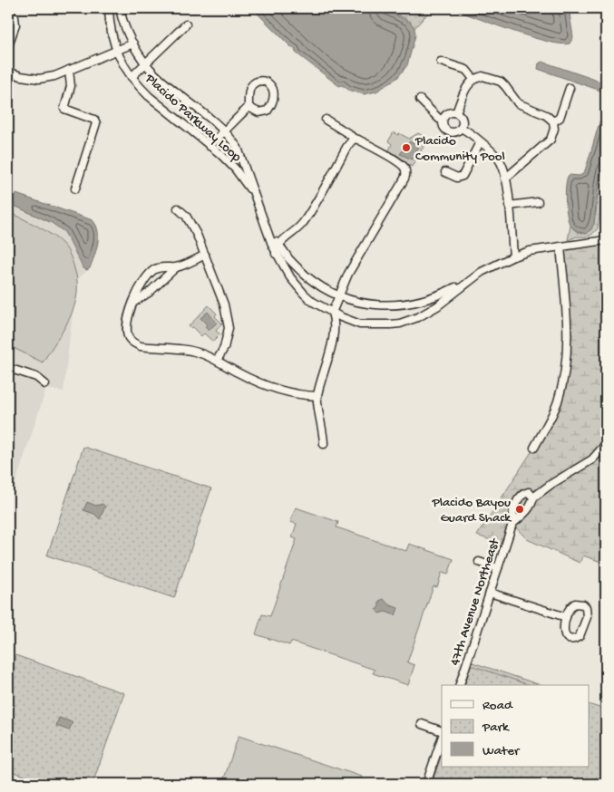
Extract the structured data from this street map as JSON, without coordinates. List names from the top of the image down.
{
  "streets": {
    "street": ["Placido Parkway Loop", "47th Avenue Northeast"]
  },
  "places": ["Placido Community Pool", "Placido Bayou Guard Shack"],
  "legend": ["Road", "Park", "Water"]
}
